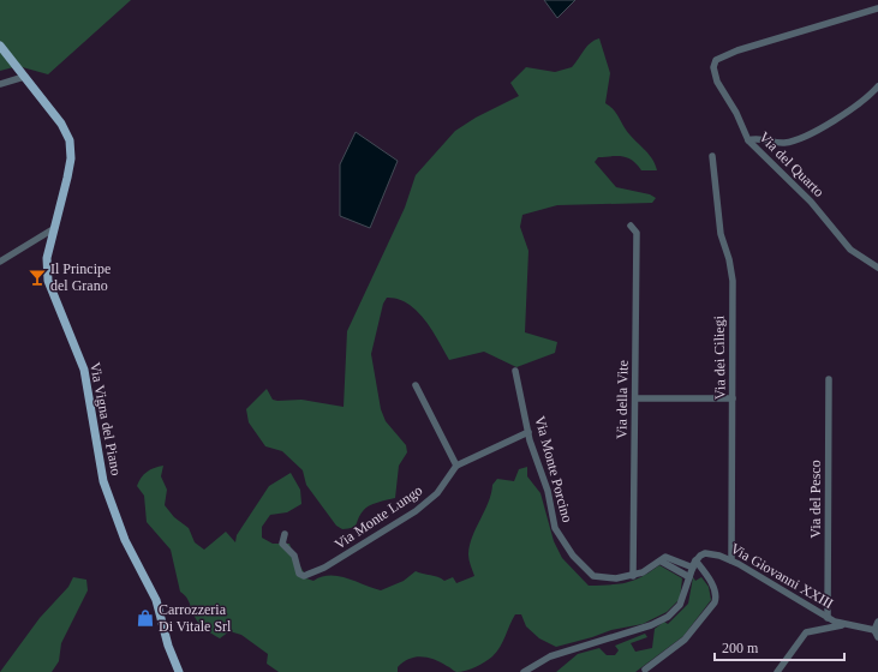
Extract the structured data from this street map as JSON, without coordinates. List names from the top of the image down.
{
  "streets": {
    "main road": ["Via Vigna del Piano"],
    "street": [
      "Via del Quarto",
      "Via dei Ciliegi",
      "Via della Vite",
      "Via Monte Porcino",
      "Via del Pesco",
      "Via Monte Lungo",
      "Via Giovanni XXIII"
    ]
  },
  "crossings": [
    ["Via dei Ciliegi", "Via Giovanni XXIII"],
    ["Via della Vite", "Via Monte Porcino"],
    ["Via Monte Porcino", "Via Giovanni XXIII"],
    ["Via del Pesco", "Via Giovanni XXIII"]
  ],
  "places": {
    "bar": ["Il Principe del Grano"],
    "shop": ["Carrozzeria Di Vitale Srl"]
  },
  "scale_bar": "200 m"
}
